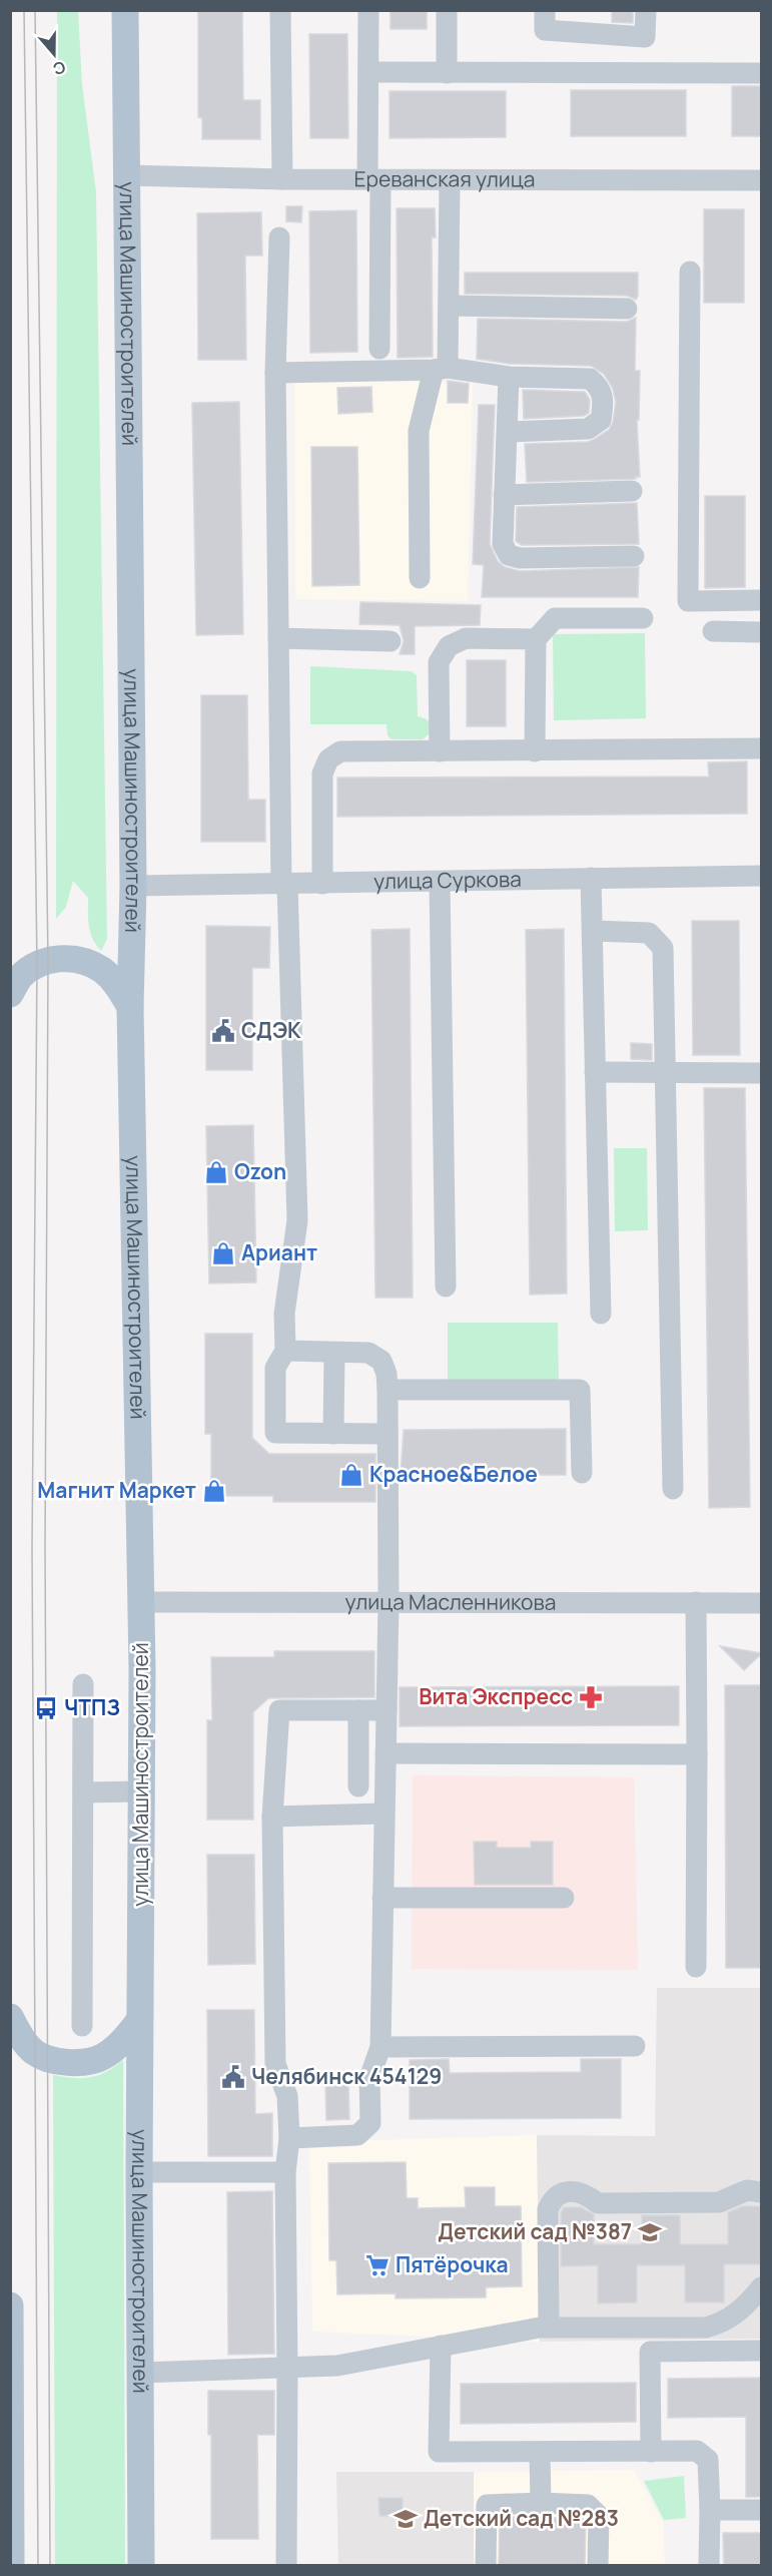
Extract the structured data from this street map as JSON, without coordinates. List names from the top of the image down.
{
  "streets": {
    "main road": ["улица Машиностроителей"],
    "street": ["Ереванская улица", "улица Суркова", "улица Масленникова"]
  },
  "crossings": [
    ["Ереванская улица", "улица Машиностроителей"],
    ["улица Машиностроителей", "улица Суркова"],
    ["улица Машиностроителей", "улица Масленникова"]
  ],
  "places": {
    "public building": ["СДЭК", "Челябинск 454129"],
    "shop": [
      "Ozon",
      "Ариант",
      "Красное&Белое",
      "Магнит Маркет"
    ],
    "pharmacy": ["Вита Экспресс"],
    "bus stop": ["ЧТПЗ"],
    "school or university": ["Детский сад №387", "Детский сад №283"],
    "supermarket": ["Пятёрочка"]
  },
  "north": "bottom"
}
